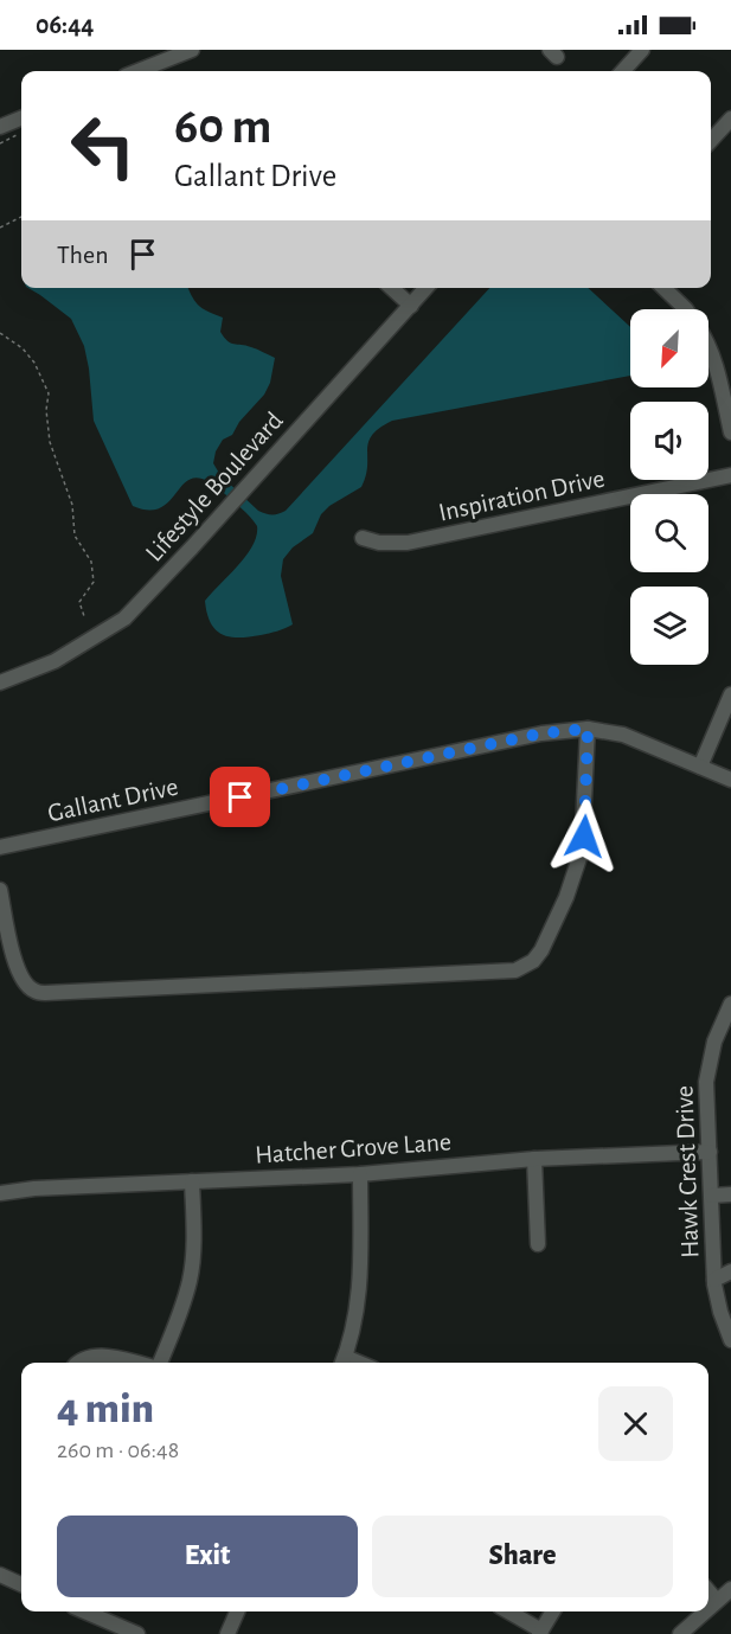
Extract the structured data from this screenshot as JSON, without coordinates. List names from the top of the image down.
{
  "streets": {
    "street": [
      "Lifestyle Boulevard",
      "Inspiration Drive",
      "Gallant Drive",
      "Hatcher Grove Lane",
      "Hawk Crest Drive"
    ]
  },
  "crossings": [
    ["Hatcher Grove Lane", "Hawk Crest Drive"]
  ],
  "north": "bottom left",
  "page": {
    "status": "06:44",
    "turn": ["60 m", "Gallant Drive"],
    "then": "Then",
    "heading": ["4 min", "260 m · 06:48"],
    "buttons": ["Exit", "Share"]
  }
}
